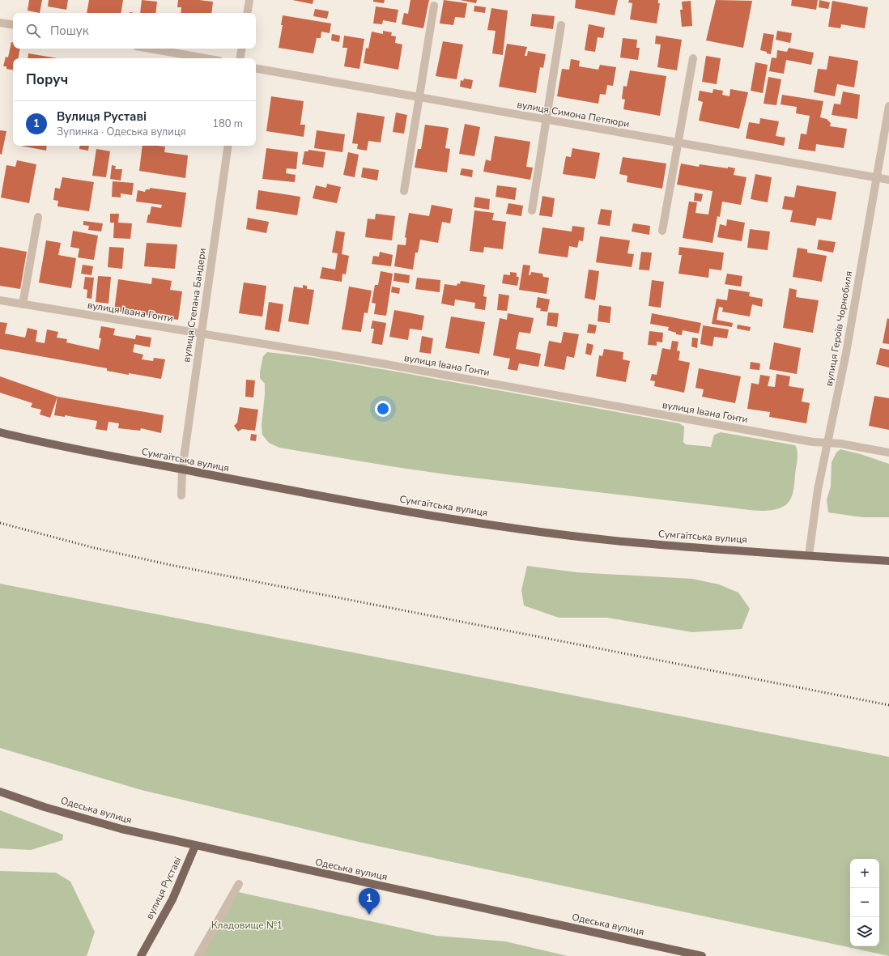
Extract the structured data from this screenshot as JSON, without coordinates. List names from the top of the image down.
{
  "streets": {
    "main road": ["Сумгаїтська вулиця", "Одеська вулиця", "вулиця Руставі"],
    "street": [
      "вулиця Симона Петлюри",
      "вулиця Степана Бандери",
      "вулиця Івана Гонти",
      "вулиця Героїв Чорнобиля"
    ]
  },
  "crossings": [
    ["вулиця Симона Петлюри", "вулиця Героїв Чорнобиля"],
    ["вулиця Степана Бандери", "вулиця Івана Гонти"],
    ["вулиця Степана Бандери", "Сумгаїтська вулиця"],
    ["вулиця Івана Гонти", "вулиця Героїв Чорнобиля"],
    ["вулиця Героїв Чорнобиля", "Сумгаїтська вулиця"],
    ["Одеська вулиця", "вулиця Руставі"]
  ],
  "parks": ["Кладовище №1"],
  "page": {
    "search": "Пошук",
    "heading": "Поруч",
    "list": [
      {
        "mark": "1",
        "name": "Вулиця Руставі",
        "note": "Зупинка · Одеська вулиця",
        "value": "180 m"
      }
    ],
    "map_buttons": ["+", "−"],
    "pins": "1"
  }
}
